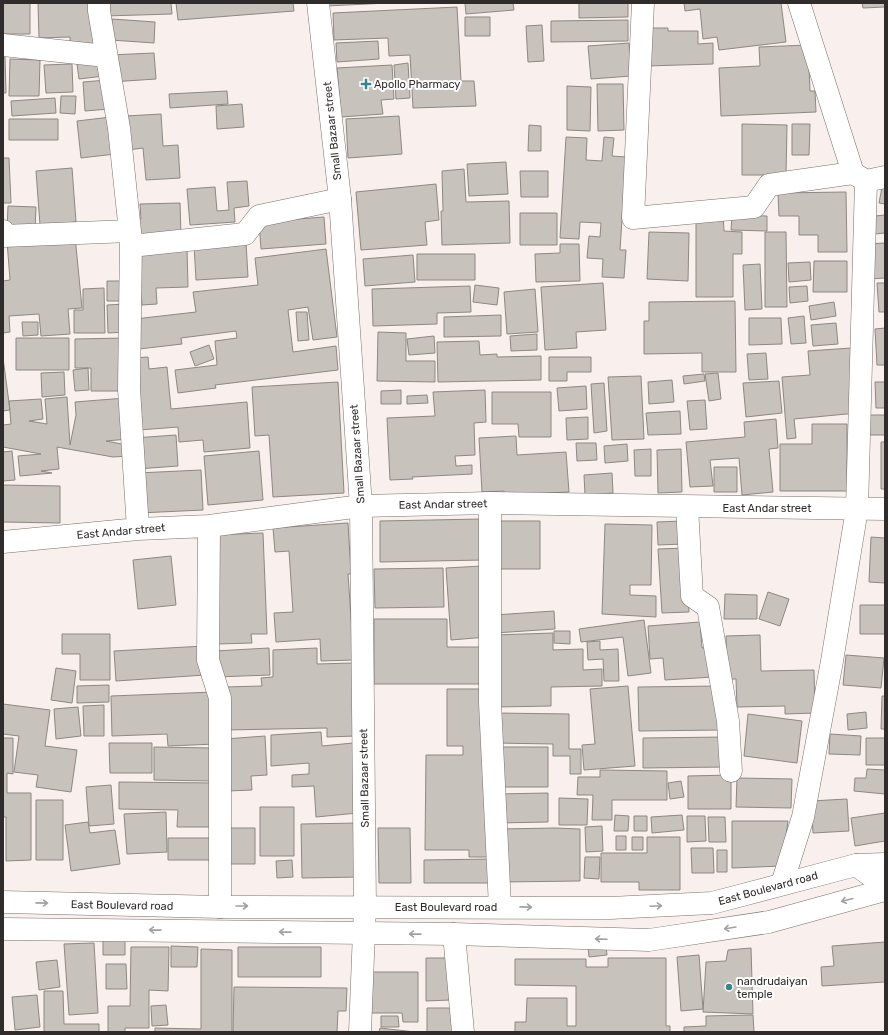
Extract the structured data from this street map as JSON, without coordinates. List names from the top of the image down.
{
  "streets": {
    "street": ["Small Bazaar street", "East Andar street", "East Boulevard road"]
  },
  "crossings": [
    ["Small Bazaar street", "East Andar street"],
    ["Small Bazaar street", "East Boulevard road"]
  ],
  "places": {
    "health": ["Apollo Pharmacy"],
    "other": ["nandrudaiyan temple"]
  }
}
